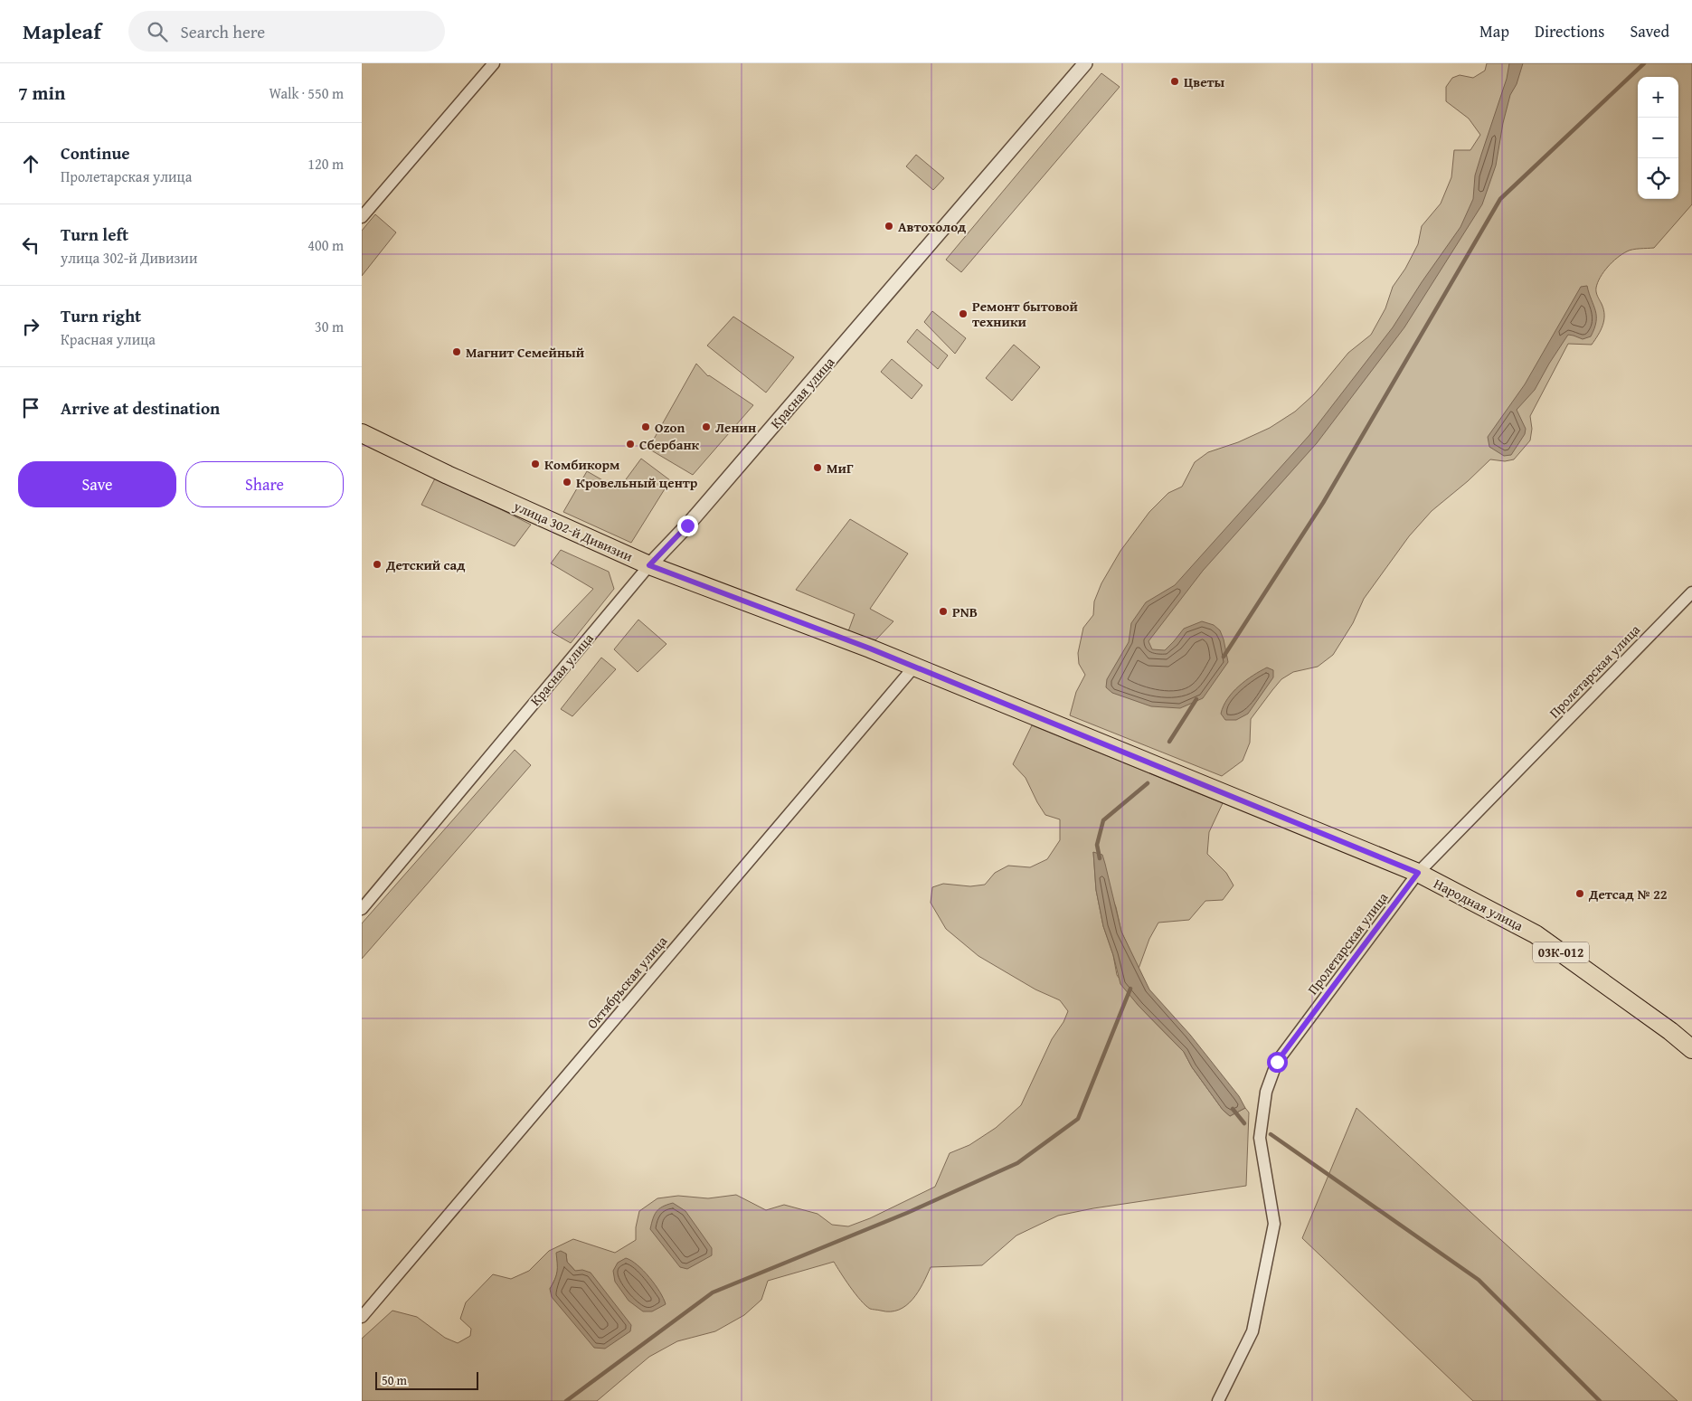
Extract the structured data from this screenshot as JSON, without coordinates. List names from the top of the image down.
{
  "streets": {
    "main road": ["улица 302-й Дивизии", "Народная улица", "03К-012"],
    "street": ["Красная улица", "Пролетарская улица", "Октябрьская улица"]
  },
  "crossings": [
    ["Красная улица", "улица 302-й Дивизии"],
    ["улица 302-й Дивизии", "Пролетарская улица"],
    ["улица 302-й Дивизии", "Народная улица"],
    ["улица 302-й Дивизии", "Октябрьская улица"],
    ["Пролетарская улица", "Народная улица"]
  ],
  "places": [
    "Цветы",
    "Автохолод",
    "Ремонт бытовой техники",
    "Магнит Семейный",
    "Ozon",
    "Ленин",
    "Сбербанк",
    "Комбикорм",
    "МиГ",
    "Кровельный центр",
    "Детский сад",
    "PNB",
    "Детсад № 22"
  ],
  "scale_bar": "50 m",
  "page": {
    "header": "Mapleaf",
    "search": "Search here",
    "nav": ["Map", "Directions", "Saved"],
    "heading": ["7 min", "Walk · 550 m"],
    "map_buttons": ["+", "−"],
    "list": [
      ["Continue", "Пролетарская улица", "120 m"],
      ["Turn left", "улица 302-й Дивизии", "400 m"],
      ["Turn right", "Красная улица", "30 m"],
      "Arrive at destination"
    ],
    "buttons": ["Save", "Share"],
    "scale": "50 m"
  }
}
